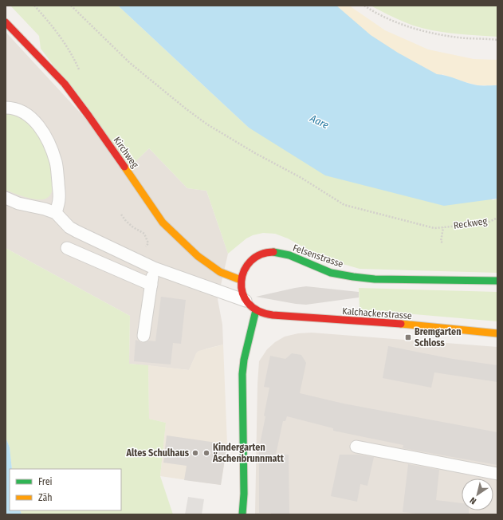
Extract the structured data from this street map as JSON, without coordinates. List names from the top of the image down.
{
  "streets": {
    "street": ["Kirchweg", "Felsenstrasse", "Kalchackerstrasse"],
    "path": ["Reckweg"]
  },
  "crossings": [
    ["Kirchweg", "Felsenstrasse"]
  ],
  "water": ["Aare"],
  "places": {
    "transit": ["Bremgarten Schloss"],
    "other": ["Altes Schulhaus", "Kindergarten Äschenbrunnmatt"]
  },
  "legend": ["Frei", "Zäh"],
  "north": "bottom left"
}
